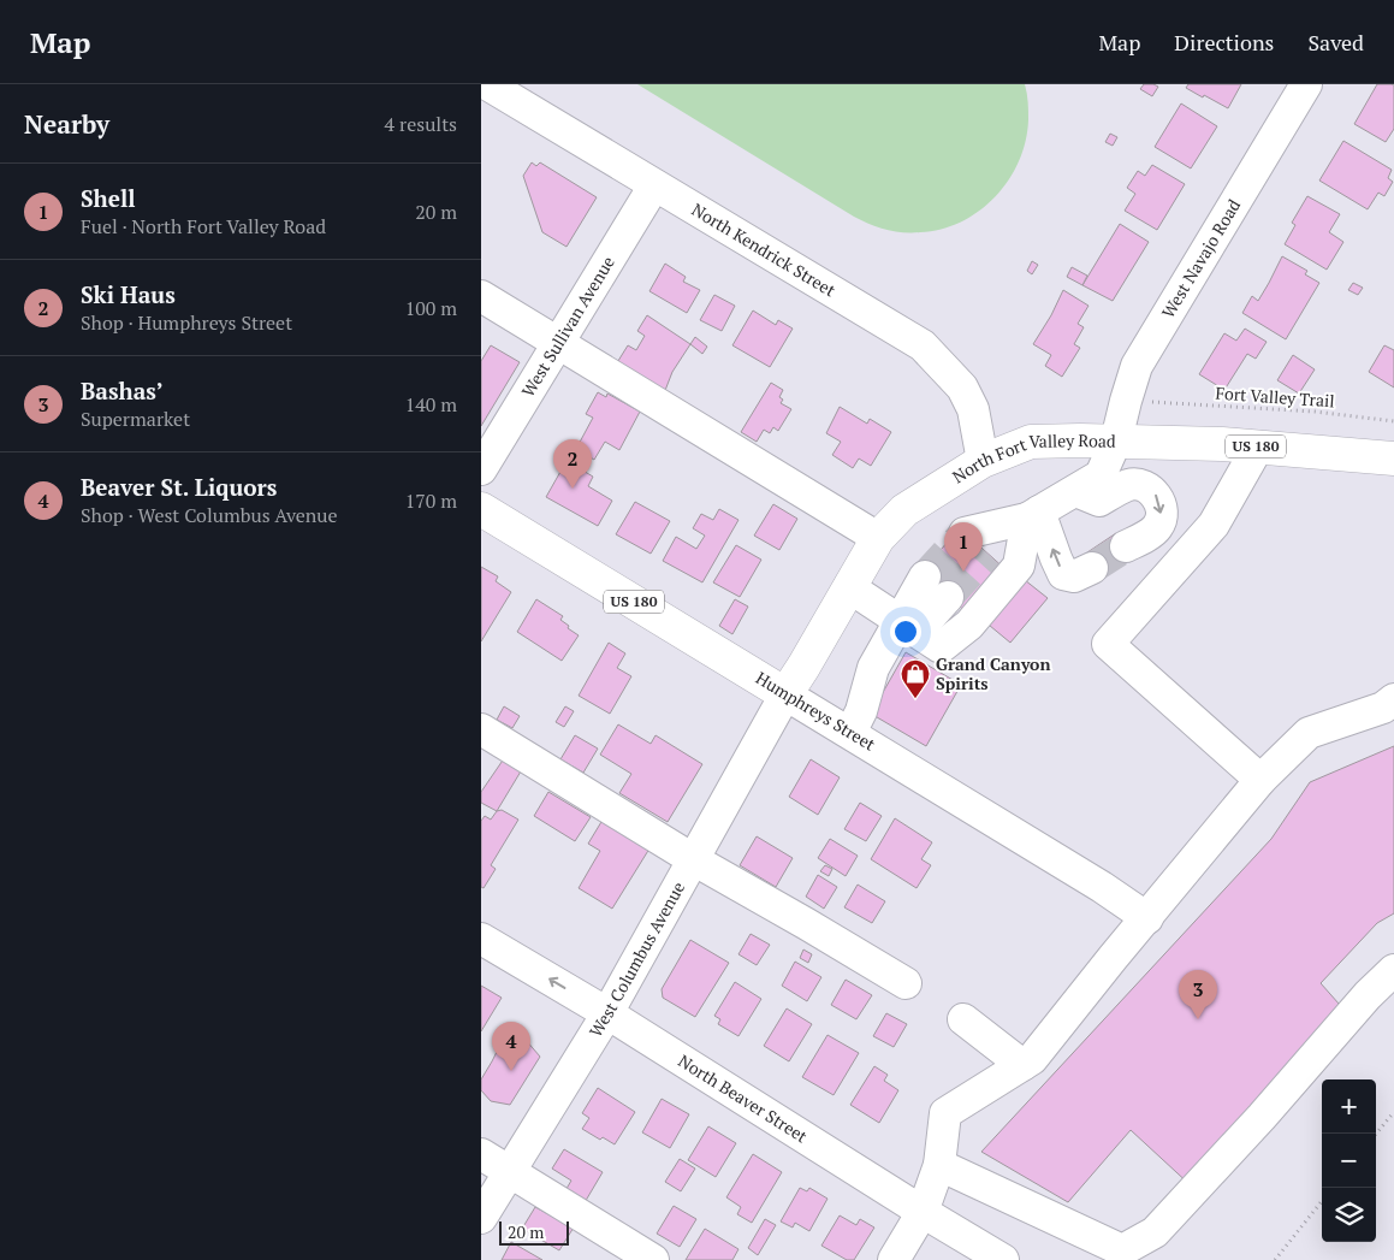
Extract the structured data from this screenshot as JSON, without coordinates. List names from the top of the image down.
{
  "streets": {
    "main road": ["US 180", "North Fort Valley Road", "Humphreys Street"],
    "street": [
      "North Kendrick Street",
      "West Navajo Road",
      "West Sullivan Avenue",
      "West Columbus Avenue",
      "North Beaver Street"
    ],
    "path": ["Fort Valley Trail"]
  },
  "crossings": [
    ["North Kendrick Street", "West Sullivan Avenue"],
    ["North Kendrick Street", "North Fort Valley Road"],
    ["West Navajo Road", "North Fort Valley Road"],
    ["North Fort Valley Road", "Humphreys Street"],
    ["North Fort Valley Road", "West Columbus Avenue"],
    ["Humphreys Street", "West Columbus Avenue"],
    ["West Columbus Avenue", "North Beaver Street"]
  ],
  "places": {
    "shop": ["Grand Canyon Spirits"]
  },
  "scale_bar": "20 m",
  "page": {
    "header": "Map",
    "nav": ["Map", "Directions", "Saved"],
    "heading": ["Nearby", "4 results"],
    "list": [
      {
        "mark": "1",
        "name": "Shell",
        "note": "Fuel · North Fort Valley Road",
        "value": "20 m"
      },
      {
        "mark": "2",
        "name": "Ski Haus",
        "note": "Shop · Humphreys Street",
        "value": "100 m"
      },
      {
        "mark": "3",
        "name": "Bashas’",
        "note": "Supermarket",
        "value": "140 m"
      },
      {
        "mark": "4",
        "name": "Beaver St. Liquors",
        "note": "Shop · West Columbus Avenue",
        "value": "170 m"
      }
    ],
    "pins": [
      "2",
      "1",
      "3",
      "4"
    ],
    "map_buttons": ["+", "−"],
    "scale": "20 m"
  }
}
